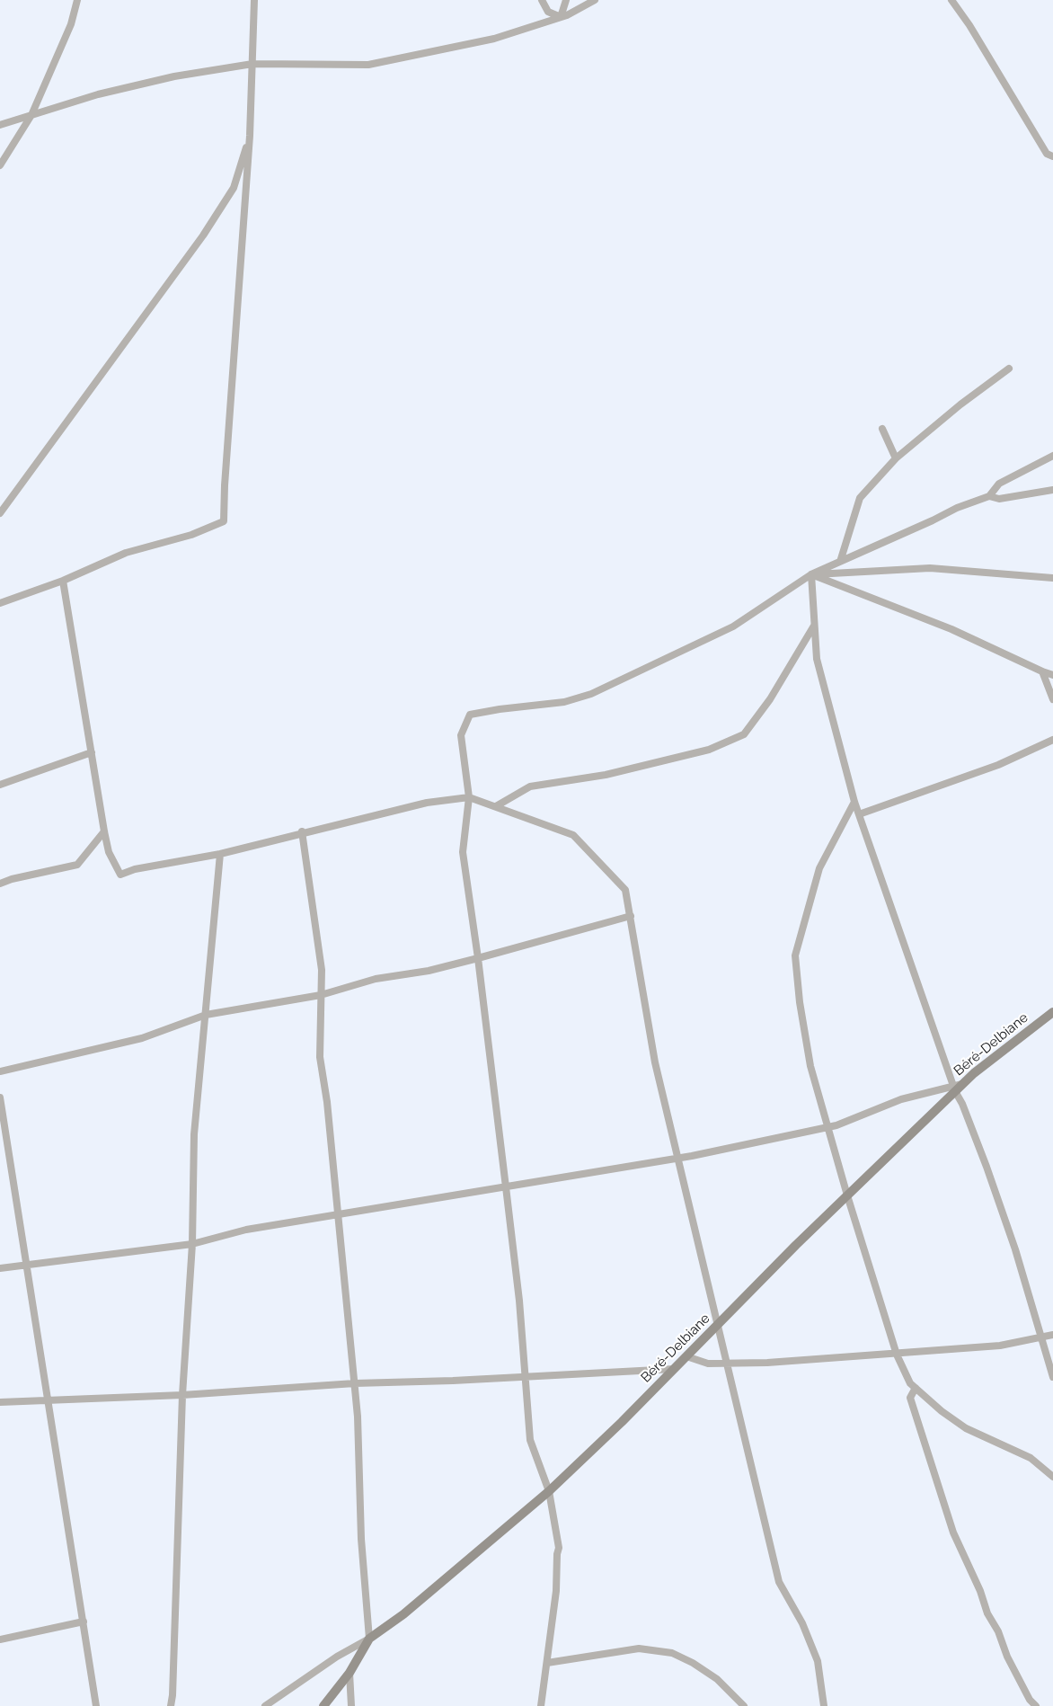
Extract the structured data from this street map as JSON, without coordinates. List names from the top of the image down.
{
  "streets": {
    "street": ["Béré-Delbiane"]
  }
}
